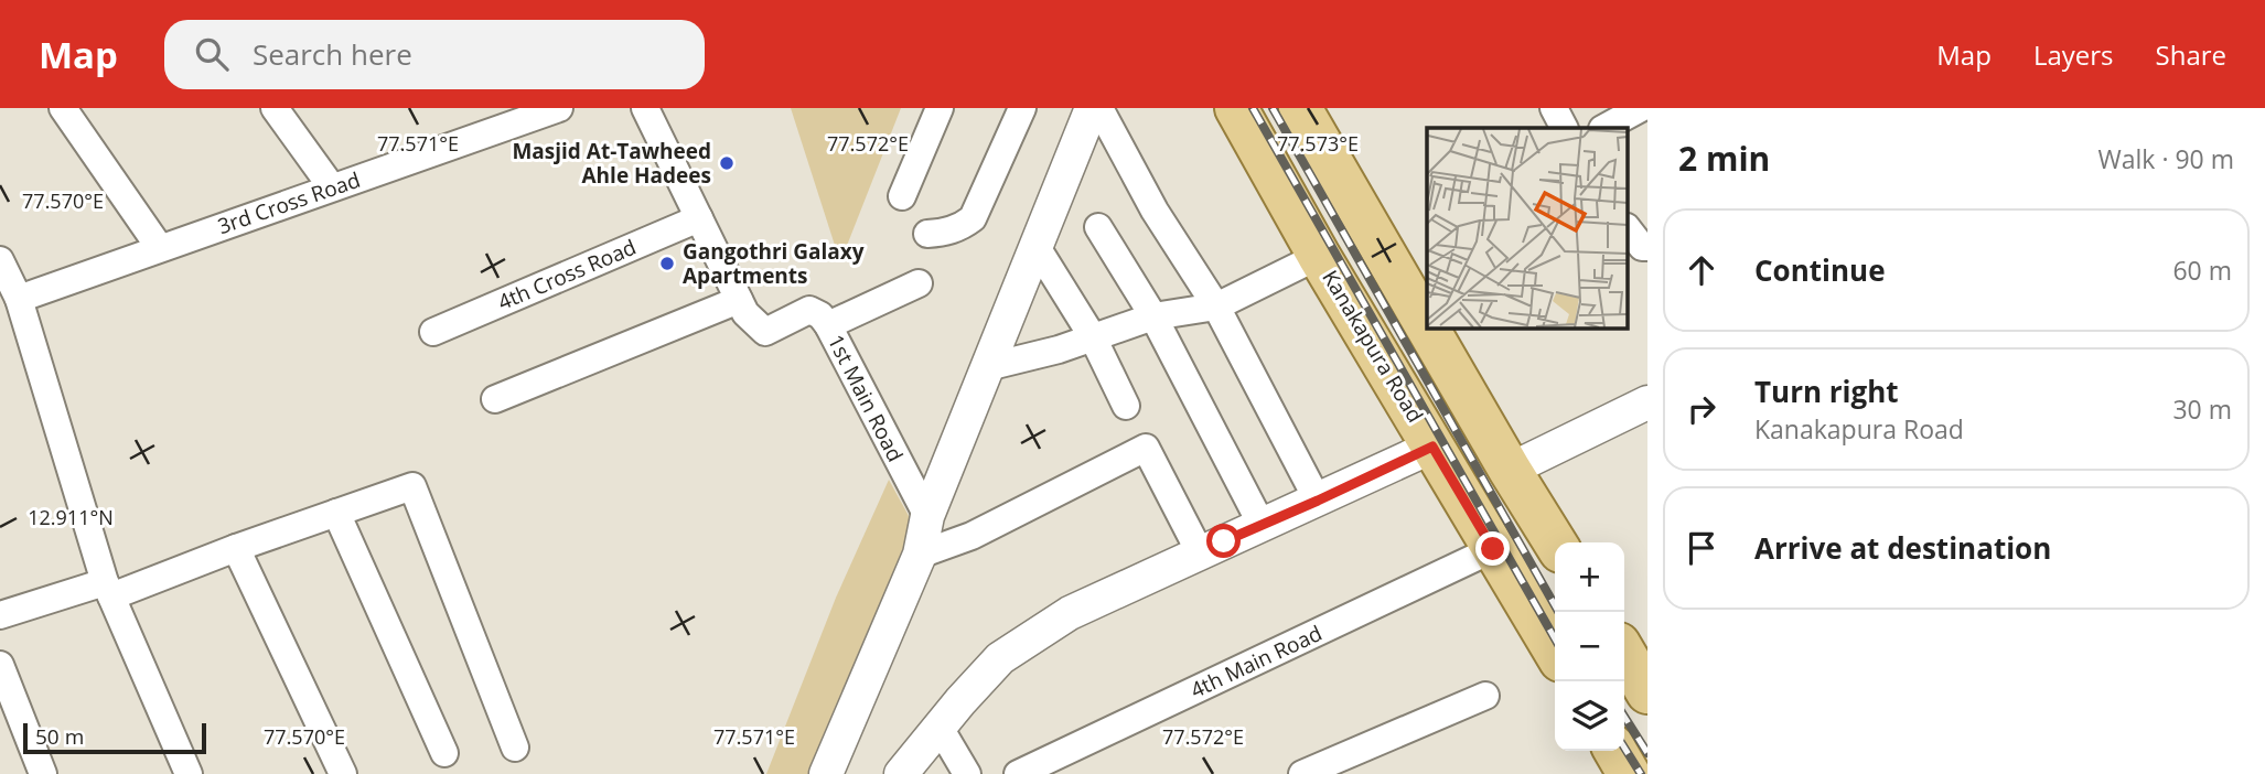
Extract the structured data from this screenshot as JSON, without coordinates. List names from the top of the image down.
{
  "streets": {
    "main road": ["Kanakapura Road"],
    "street": [
      "3rd Cross Road",
      "4th Cross Road",
      "1st Main Road",
      "4th Main Road"
    ]
  },
  "crossings": [
    ["4th Cross Road", "1st Main Road"],
    ["Kanakapura Road", "4th Main Road"]
  ],
  "places": ["Masjid At-Tawheed Ahle Hadees", "Gangothri Galaxy Apartments"],
  "scale_bar": "50 m",
  "page": {
    "header": "Map",
    "search": "Search here",
    "nav": ["Map", "Layers", "Share"],
    "heading": ["2 min", "Walk · 90 m"],
    "list": [
      ["Continue", "60 m"],
      ["Turn right", "Kanakapura Road", "30 m"],
      "Arrive at destination"
    ],
    "map_buttons": ["+", "−"],
    "scale": "50 m"
  },
  "coordinates": [
    "77.571°E",
    "77.572°E",
    "77.573°E",
    "77.570°E",
    "12.911°N"
  ]
}
